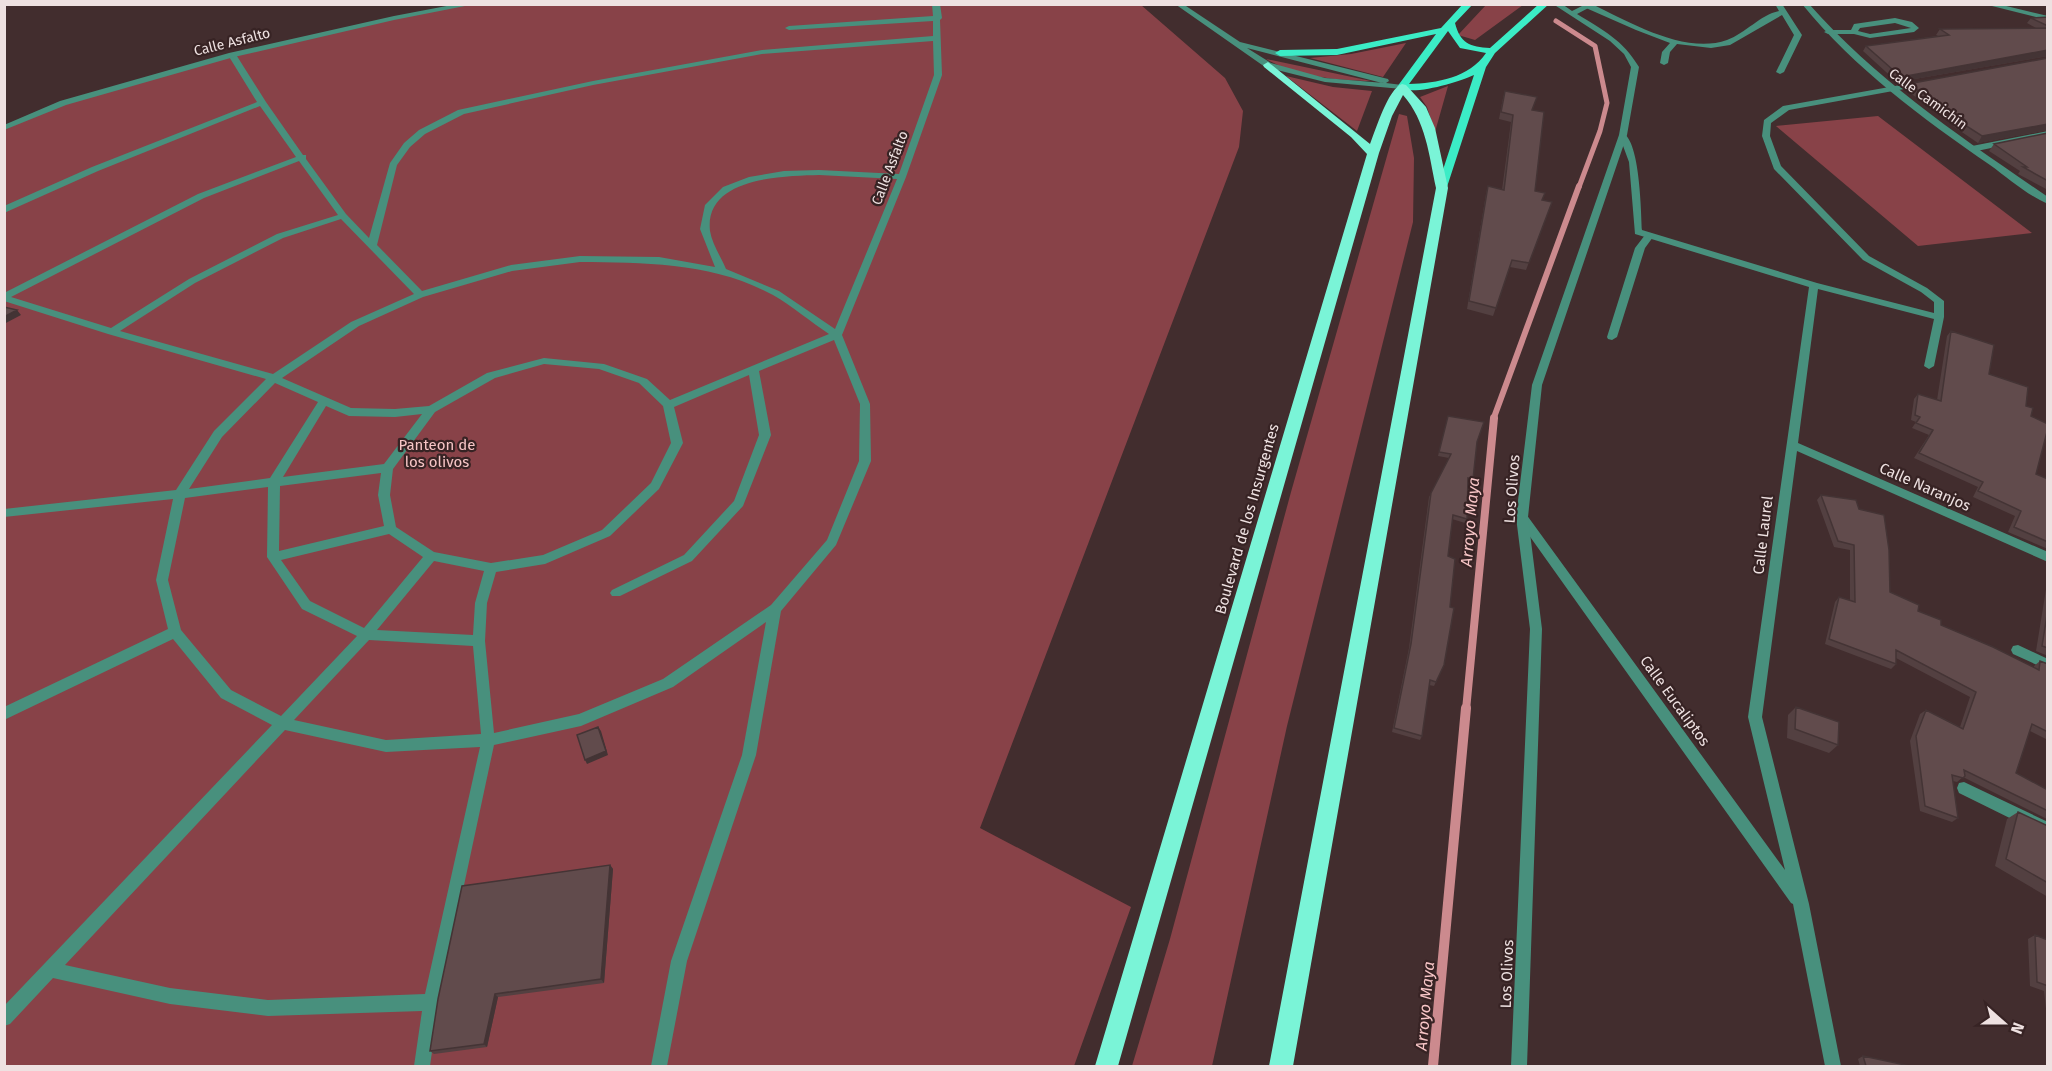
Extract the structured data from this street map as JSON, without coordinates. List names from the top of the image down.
{
  "streets": {
    "highway": ["Boulevard de los Insurgentes"],
    "street": [
      "Calle Asfalto",
      "Calle Camichín",
      "Calle Naranjos",
      "Los Olivos",
      "Calle Laurel",
      "Calle Eucaliptos"
    ]
  },
  "crossings": [
    ["Calle Naranjos", "Calle Laurel"],
    ["Los Olivos", "Calle Eucaliptos"],
    ["Calle Laurel", "Calle Eucaliptos"]
  ],
  "water": ["Arroyo Maya"],
  "parks": ["Panteon de los olivos"],
  "north": "right"
}
